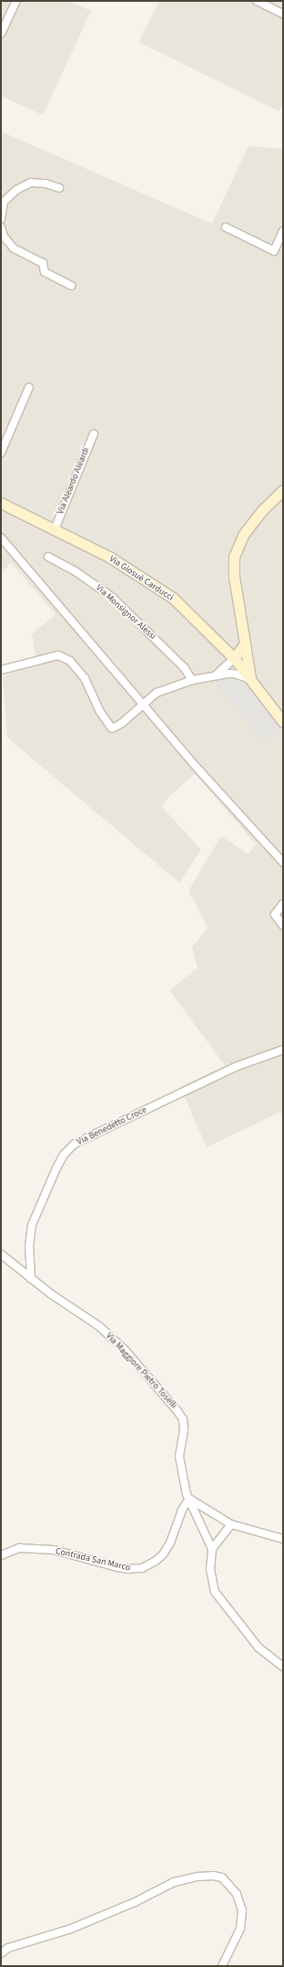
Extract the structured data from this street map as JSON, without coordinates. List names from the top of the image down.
{
  "streets": {
    "main road": ["Via Giosuè Carducci"],
    "street": [
      "Via Aleardo Aleardi",
      "Via Monsignor Alessi",
      "Via Benedetto Croce",
      "Via Maggiore Pietro Toselli",
      "Contrada San Marco"
    ]
  },
  "crossings": [
    ["Via Aleardo Aleardi", "Via Giosuè Carducci"],
    ["Via Benedetto Croce", "Via Maggiore Pietro Toselli"],
    ["Via Maggiore Pietro Toselli", "Contrada San Marco"]
  ]
}
